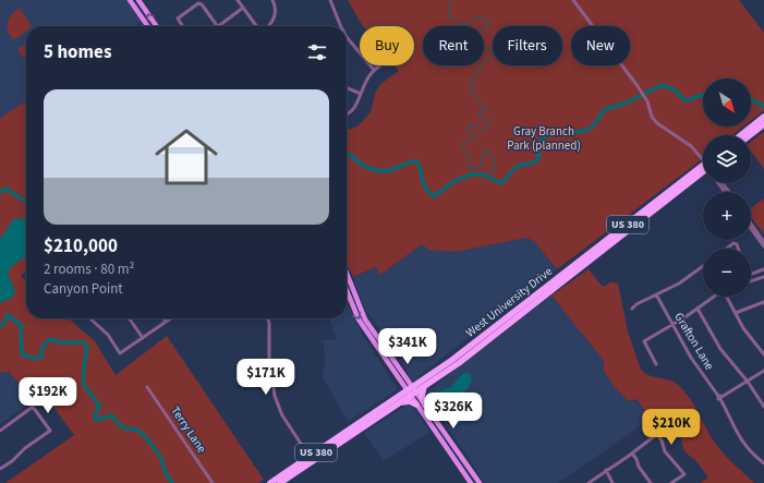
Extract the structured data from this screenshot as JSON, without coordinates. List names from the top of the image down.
{
  "streets": {
    "highway": ["US 380", "West University Drive"],
    "street": ["Grafton Lane", "Terry Lane"]
  },
  "parks": ["Gray Branch Park (planned)"],
  "north": "bottom right",
  "page": {
    "chip": [
      "Buy",
      "Rent",
      "Filters",
      "New"
    ],
    "heading": "5 homes",
    "map_buttons": ["+", "−"],
    "list": [
      {
        "name": "$210,000",
        "note": "2 rooms · 80 m² · Canyon Point"
      }
    ],
    "price": [
      "$341K",
      "$171K",
      "$192K",
      "$326K",
      "$210K"
    ]
  }
}
